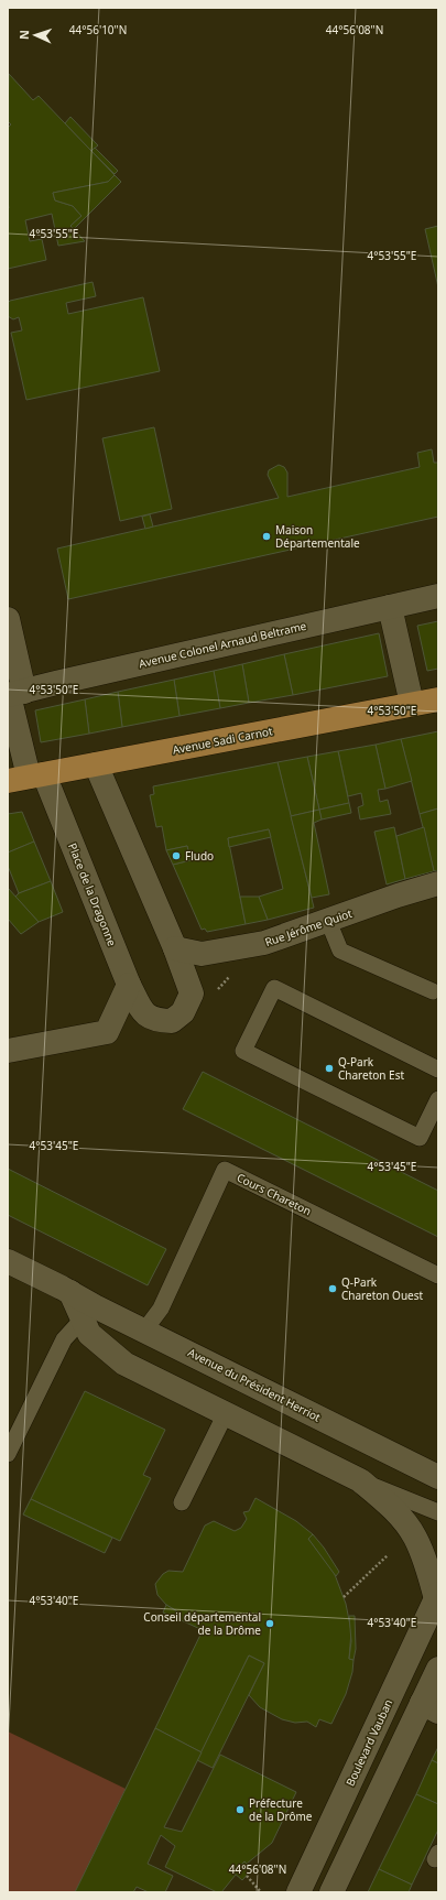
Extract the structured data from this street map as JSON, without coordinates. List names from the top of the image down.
{
  "streets": {
    "main road": ["Avenue Sadi Carnot"],
    "street": [
      "Avenue Colonel Arnaud Beltrame",
      "Place de la Dragonne",
      "Rue Jérôme Quiot",
      "Avenue du Président Herriot",
      "Boulevard Vauban"
    ],
    "lane": ["Cours Chareton"]
  },
  "crossings": [
    ["Avenue Colonel Arnaud Beltrame", "Place de la Dragonne"],
    ["Avenue Sadi Carnot", "Place de la Dragonne"],
    ["Place de la Dragonne", "Rue Jérôme Quiot"],
    ["Cours Chareton", "Avenue du Président Herriot"],
    ["Avenue du Président Herriot", "Boulevard Vauban"]
  ],
  "places": [
    "Maison Départementale",
    "Fludo",
    "Q-Park Chareton Est",
    "Q-Park Chareton Ouest",
    "Conseil départemental de la Drôme",
    "Préfecture de la Drôme"
  ],
  "north": "left",
  "coordinates": [
    "44°56'10\"N",
    "44°56'08\"N",
    "4°53'55\"E",
    "4°53'50\"E",
    "4°53'45\"E",
    "4°53'40\"E"
  ]
}
